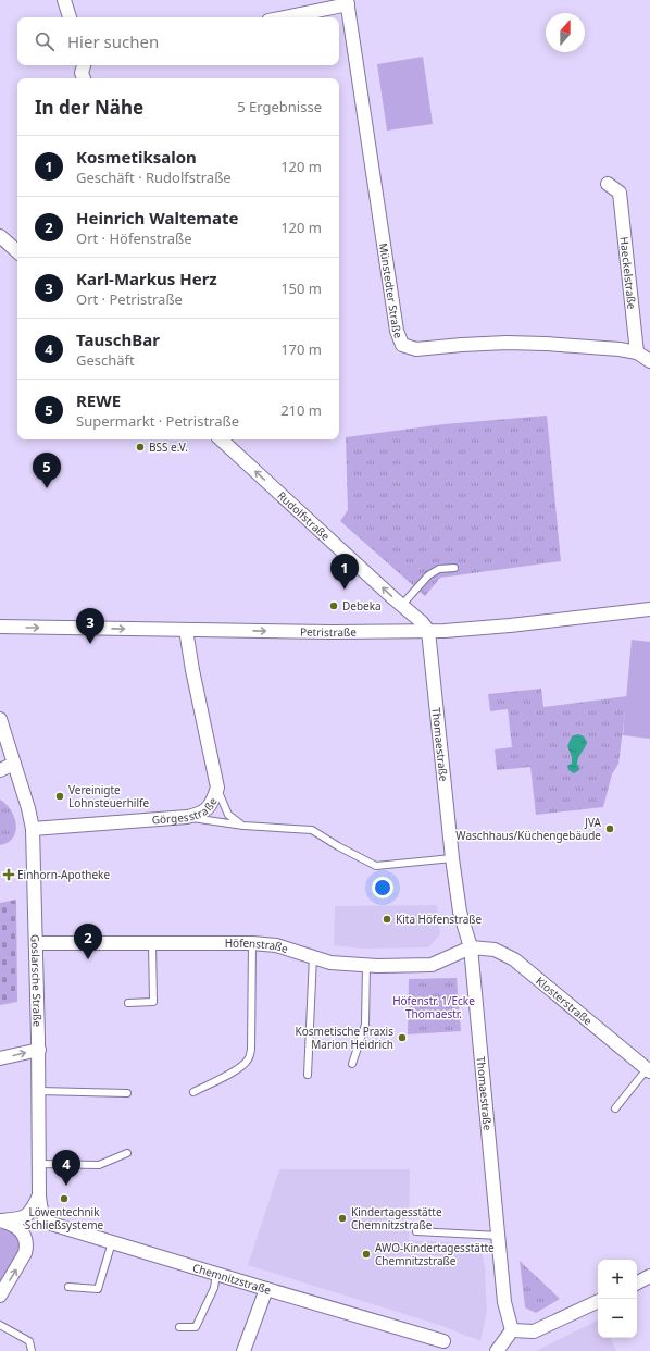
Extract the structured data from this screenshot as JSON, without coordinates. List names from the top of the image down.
{
  "streets": {
    "street": [
      "Haeckelstraße",
      "Münstedter Straße",
      "Rudolfstraße",
      "Petristraße",
      "Thomaestraße",
      "Görgesstraße",
      "Höfenstraße",
      "Goslarsche Straße",
      "Klosterstraße",
      "Chemnitzstraße"
    ]
  },
  "crossings": [
    ["Haeckelstraße", "Münstedter Straße"],
    ["Rudolfstraße", "Petristraße"],
    ["Rudolfstraße", "Thomaestraße"],
    ["Petristraße", "Thomaestraße"],
    ["Petristraße", "Görgesstraße"],
    ["Thomaestraße", "Höfenstraße"],
    ["Thomaestraße", "Klosterstraße"],
    ["Görgesstraße", "Goslarsche Straße"],
    ["Höfenstraße", "Goslarsche Straße"],
    ["Höfenstraße", "Klosterstraße"],
    ["Goslarsche Straße", "Chemnitzstraße"]
  ],
  "one_way": ["Rudolfstraße", "Petristraße"],
  "parks": ["Höfenstr. 1/Ecke Thomaestr."],
  "places": {
    "other": [
      "BSS e.V.",
      "Debeka",
      "Vereinigte Lohnsteuerhilfe",
      "JVA Waschhaus/Küchengebäude",
      "Kita Höfenstraße",
      "Kosmetische Praxis Marion Heidrich",
      "Löwentechnik Schließsysteme",
      "Kindertagesstätte Chemnitzstraße",
      "AWO-Kindertagesstätte Chemnitzstraße"
    ],
    "health": ["Einhorn-Apotheke"]
  },
  "north": "top",
  "page": {
    "search": "Hier suchen",
    "heading": ["In der Nähe", "5 Ergebnisse"],
    "list": [
      {
        "mark": "1",
        "name": "Kosmetiksalon",
        "note": "Geschäft · Rudolfstraße",
        "value": "120 m"
      },
      {
        "mark": "2",
        "name": "Heinrich Waltemate",
        "note": "Ort · Höfenstraße",
        "value": "120 m"
      },
      {
        "mark": "3",
        "name": "Karl-Markus Herz",
        "note": "Ort · Petristraße",
        "value": "150 m"
      },
      {
        "mark": "4",
        "name": "TauschBar",
        "note": "Geschäft",
        "value": "170 m"
      },
      {
        "mark": "5",
        "name": "REWE",
        "note": "Supermarkt · Petristraße",
        "value": "210 m"
      }
    ],
    "pins": [
      "5",
      "1",
      "3",
      "2",
      "4"
    ],
    "map_buttons": ["+", "−"]
  }
}
